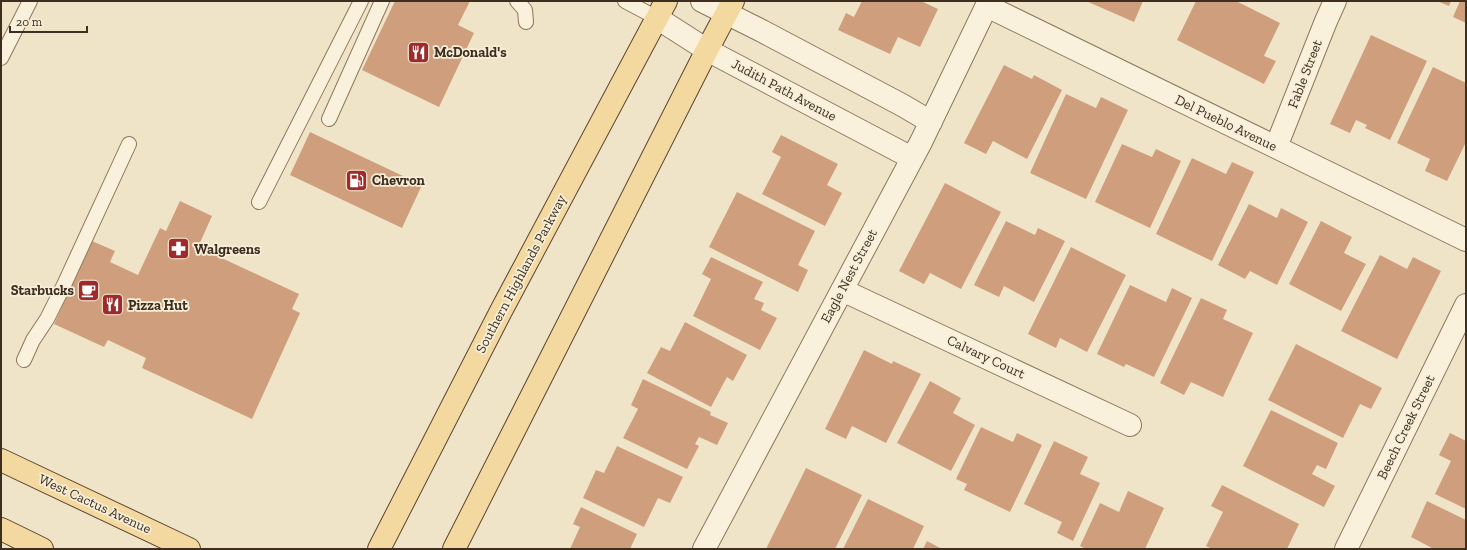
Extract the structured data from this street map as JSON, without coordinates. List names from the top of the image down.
{
  "streets": {
    "main road": ["Southern Highlands Parkway", "West Cactus Avenue"],
    "street": [
      "Fable Street",
      "Judith Path Avenue",
      "Del Pueblo Avenue",
      "Eagle Nest Street",
      "Calvary Court",
      "Beech Creek Street"
    ]
  },
  "crossings": [
    ["Fable Street", "Del Pueblo Avenue"],
    ["Judith Path Avenue", "Southern Highlands Parkway"],
    ["Judith Path Avenue", "Eagle Nest Street"],
    ["Del Pueblo Avenue", "Eagle Nest Street"],
    ["Eagle Nest Street", "Calvary Court"]
  ],
  "places": {
    "restaurant": ["McDonald's", "Pizza Hut"],
    "fuel station": ["Chevron"],
    "pharmacy": ["Walgreens"],
    "cafe": ["Starbucks"]
  },
  "scale_bar": "20 m"
}
